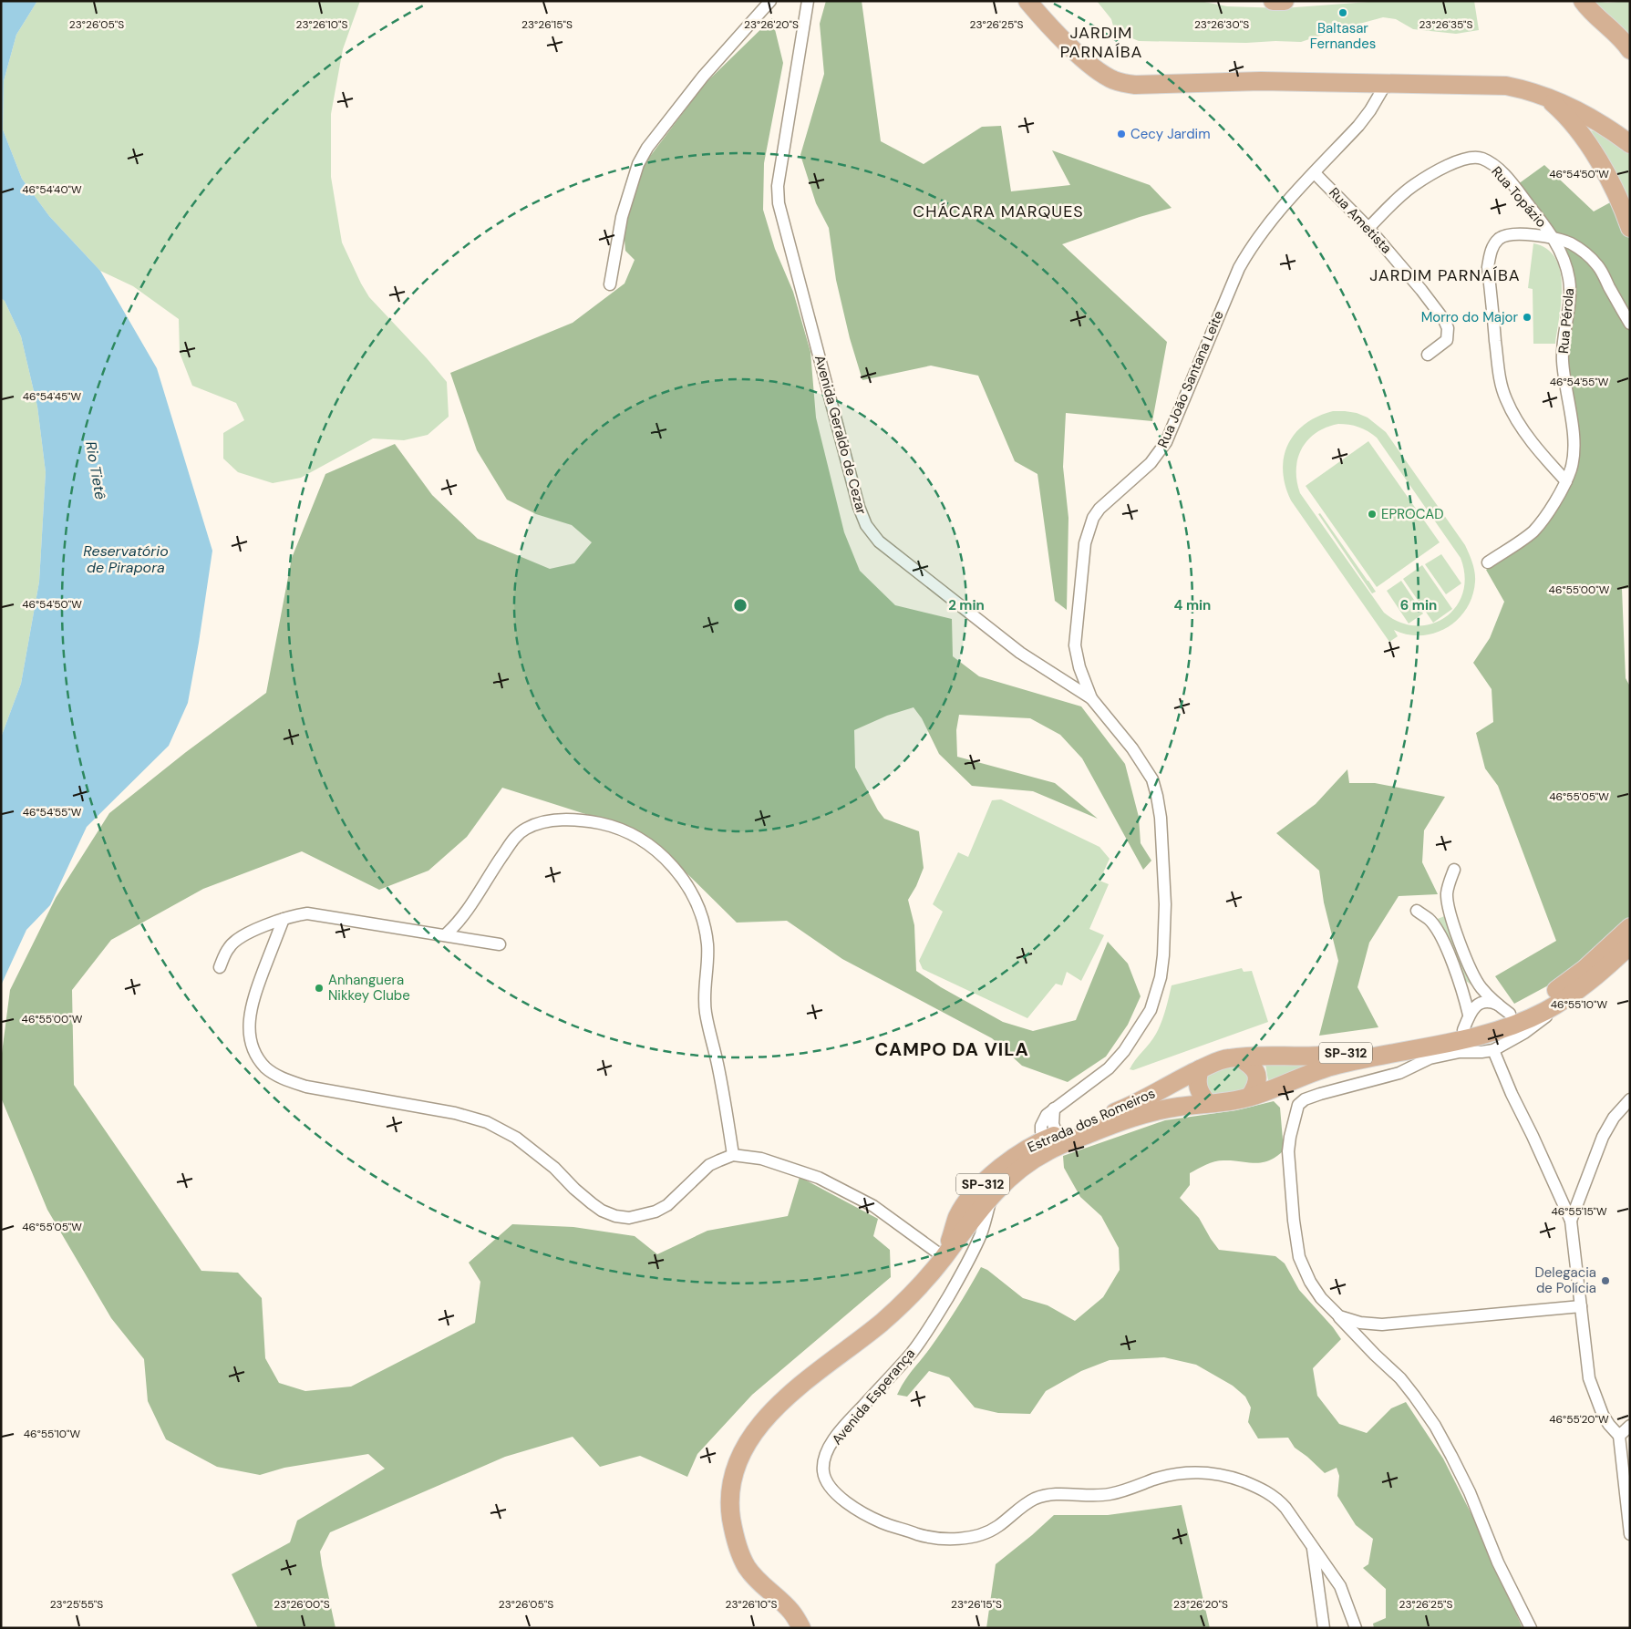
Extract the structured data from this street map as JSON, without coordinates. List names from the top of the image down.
{
  "streets": {
    "main road": ["SP-312", "Estrada dos Romeiros"],
    "street": [
      "Rua Topázio",
      "Rua Ametista",
      "Rua Pérola",
      "Rua João Santana Leite",
      "Avenida Geraldo de Cezar",
      "Avenida Esperança"
    ]
  },
  "crossings": [
    ["Rua Topázio", "Rua Ametista"],
    ["Rua Topázio", "Rua Pérola"],
    ["Rua Ametista", "Rua João Santana Leite"],
    ["Rua João Santana Leite", "Avenida Geraldo de Cezar"],
    ["Avenida Geraldo de Cezar", "Estrada dos Romeiros"],
    ["Estrada dos Romeiros", "Avenida Esperança"]
  ],
  "districts": [
    "JARDIM PARNAÍBA",
    "CHÁCARA MARQUES",
    "JARDIM PARNAÍBA",
    "CAMPO DA VILA"
  ],
  "water": ["Rio Tietê", "Reservatório de Pirapora"],
  "places": [
    "Baltasar Fernandes",
    "Cecy Jardim",
    "Morro do Major",
    "EPROCAD",
    "Anhanguera Nikkey Clube",
    "Delegacia de Polícia"
  ],
  "coordinates": [
    "23°26'05\"S",
    "23°26'10\"S",
    "23°26'15\"S",
    "23°26'20\"S",
    "23°26'25\"S",
    "23°26'30\"S",
    "23°26'35\"S",
    "46°54'50\"W",
    "46°54'40\"W",
    "46°54'55\"W",
    "46°54'45\"W",
    "46°55'00\"W",
    "46°55'05\"W",
    "46°55'10\"W",
    "46°55'15\"W",
    "46°55'20\"W",
    "23°25'55\"S",
    "23°26'00\"S"
  ],
  "rings": ["2 min", "4 min", "6 min"]
}
